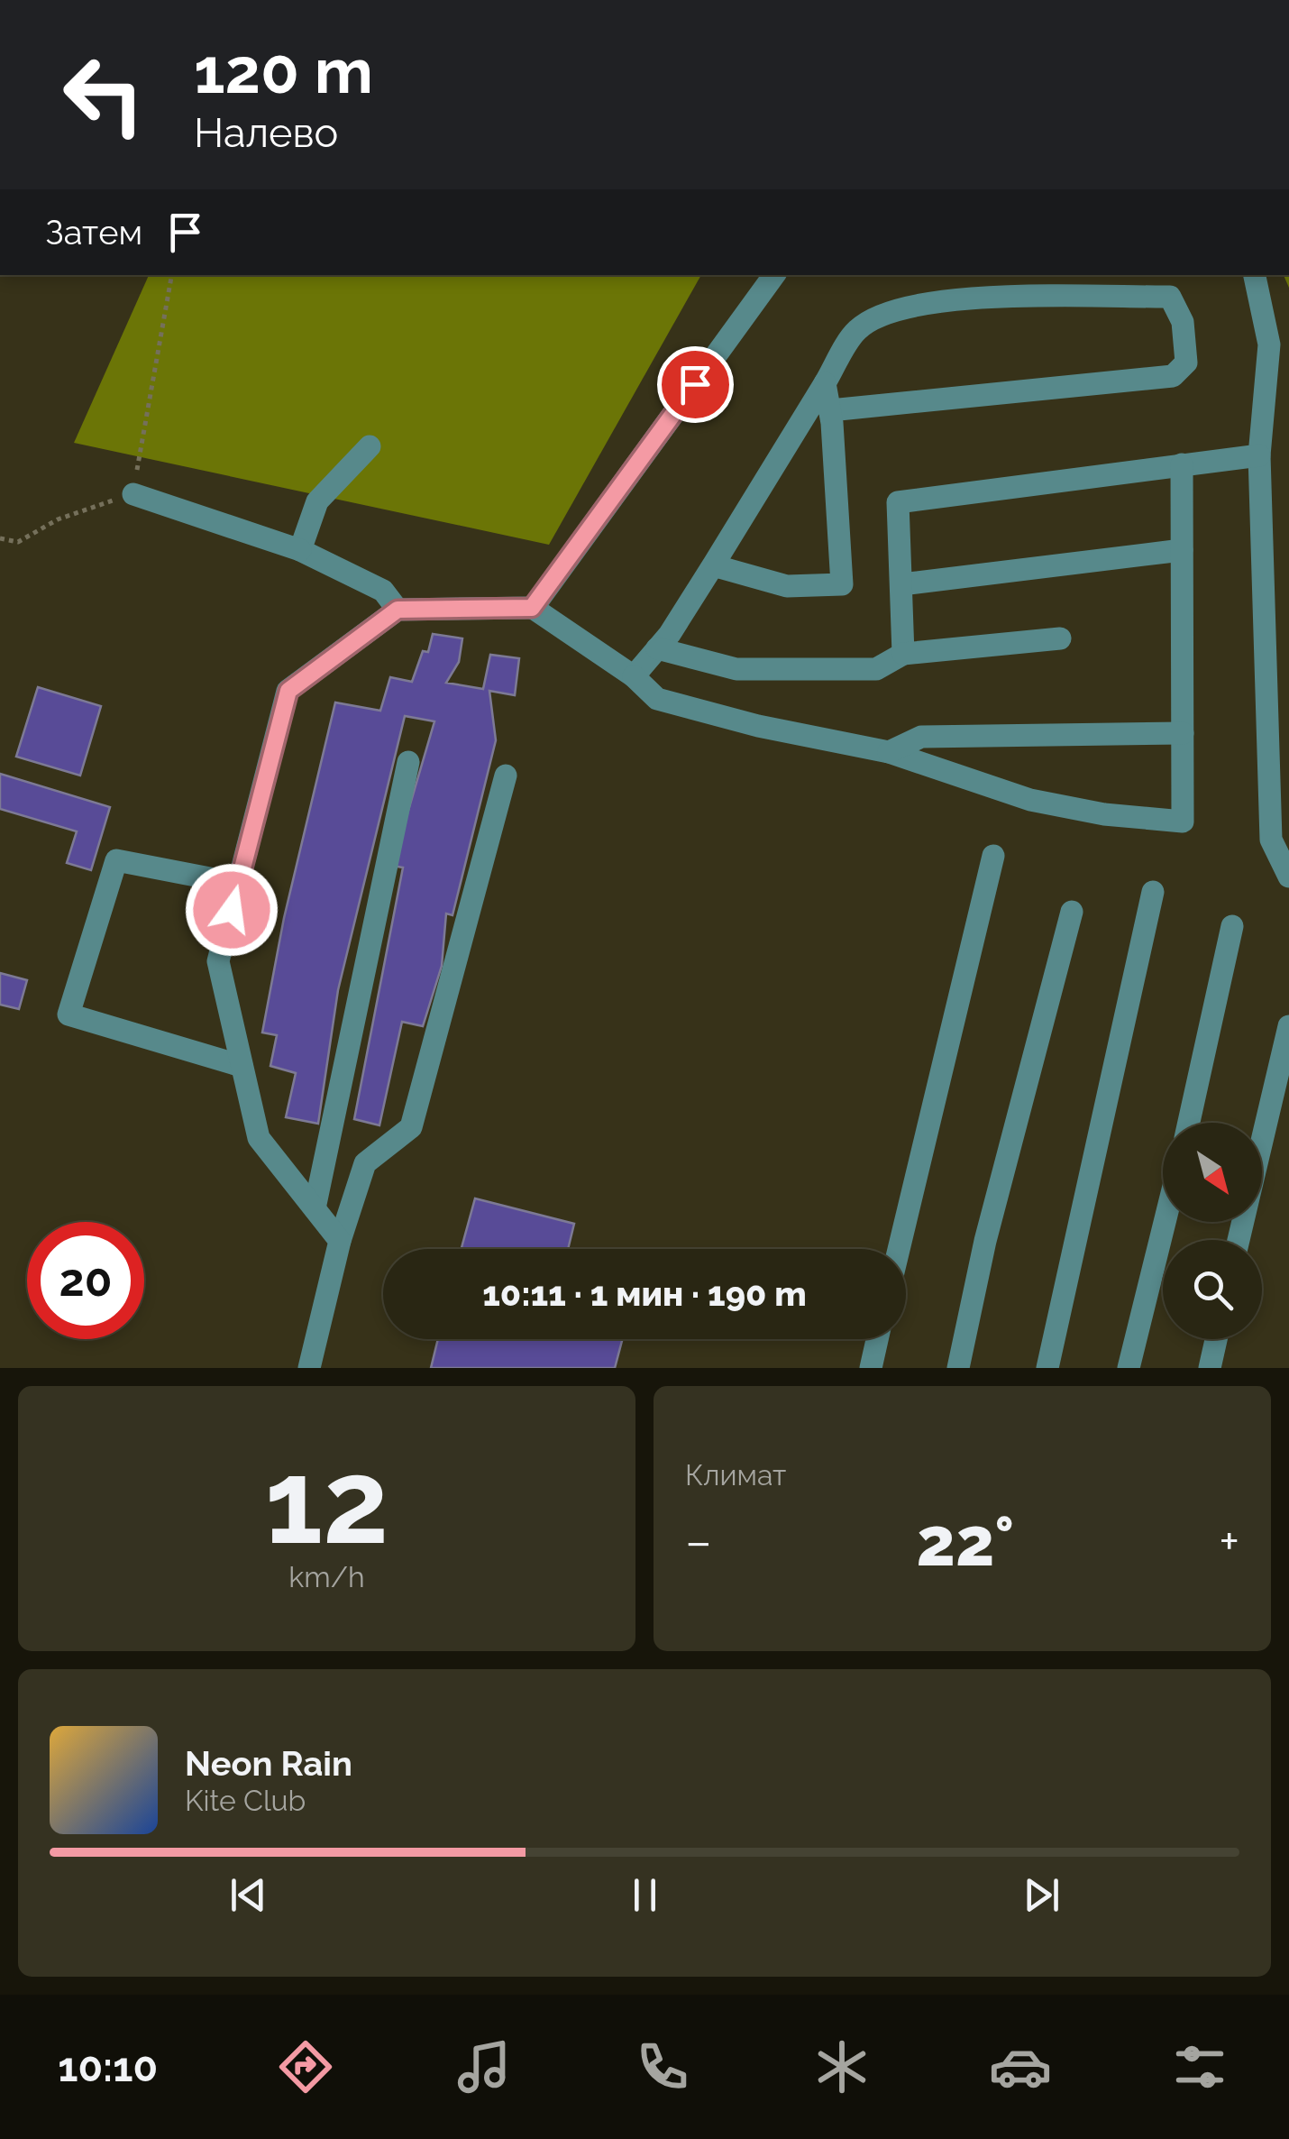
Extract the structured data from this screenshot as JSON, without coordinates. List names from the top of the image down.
{
  "north": "bottom right",
  "page": {
    "turn": ["120 m", "Налево"],
    "then": "Затем",
    "limit": "20",
    "trip": "10:11 · 1 мин · 190 m",
    "tile": [
      ["12", "km/h"],
      "Климат"
    ],
    "heat": ["−", "22°", "+"],
    "song": ["Neon Rain", "Kite Club"],
    "tabs": "10:10"
  }
}
